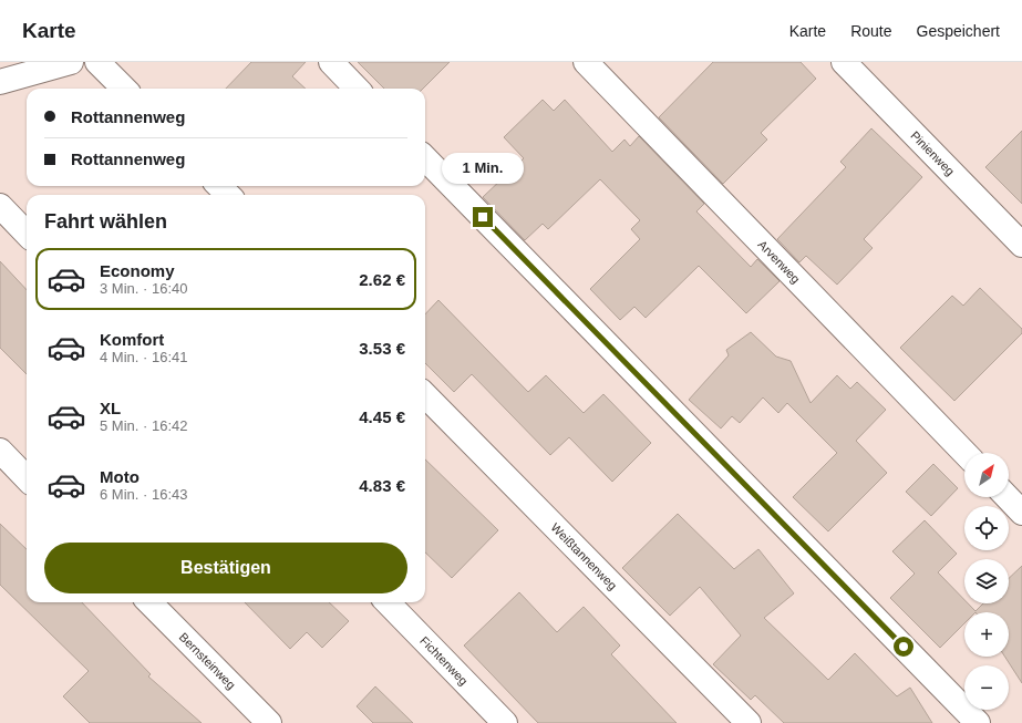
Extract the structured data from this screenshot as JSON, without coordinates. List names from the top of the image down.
{
  "streets": {
    "street": [
      "Pinienweg",
      "Arvenweg",
      "Weißtannenweg",
      "Bernsteinweg",
      "Fichtenweg"
    ]
  },
  "north": "top right",
  "page": {
    "header": "Karte",
    "nav": ["Karte", "Route", "Gespeichert"],
    "banner": ["Rottannenweg", "Rottannenweg"],
    "bubble": "1 Min.",
    "heading": "Fahrt wählen",
    "list": [
      {
        "name": "Economy",
        "note": "3 Min. · 16:40",
        "value": "2.62 €"
      },
      {
        "name": "Komfort",
        "note": "4 Min. · 16:41",
        "value": "3.53 €"
      },
      {
        "name": "XL",
        "note": "5 Min. · 16:42",
        "value": "4.45 €"
      },
      {
        "name": "Moto",
        "note": "6 Min. · 16:43",
        "value": "4.83 €"
      }
    ],
    "map_buttons": ["+", "−"],
    "buttons": "Bestätigen"
  }
}
